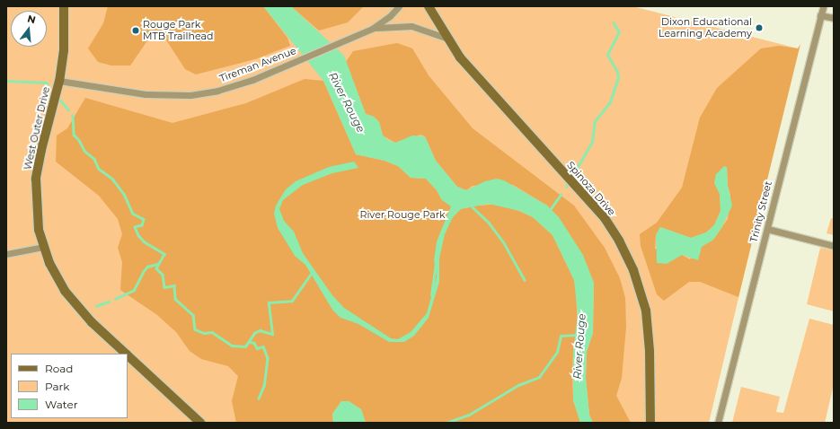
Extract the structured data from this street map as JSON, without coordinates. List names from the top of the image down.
{
  "streets": {
    "street": [
      "Tireman Avenue",
      "West Outer Drive",
      "Spinoza Drive",
      "Trinity Street"
    ]
  },
  "crossings": [
    ["Tireman Avenue", "West Outer Drive"]
  ],
  "water": ["River Rouge"],
  "parks": ["River Rouge Park"],
  "places": ["Dixon Educational Learning Academy", "Rouge Park MTB Trailhead"],
  "legend": ["Road", "Park", "Water"],
  "north": "top"
}
